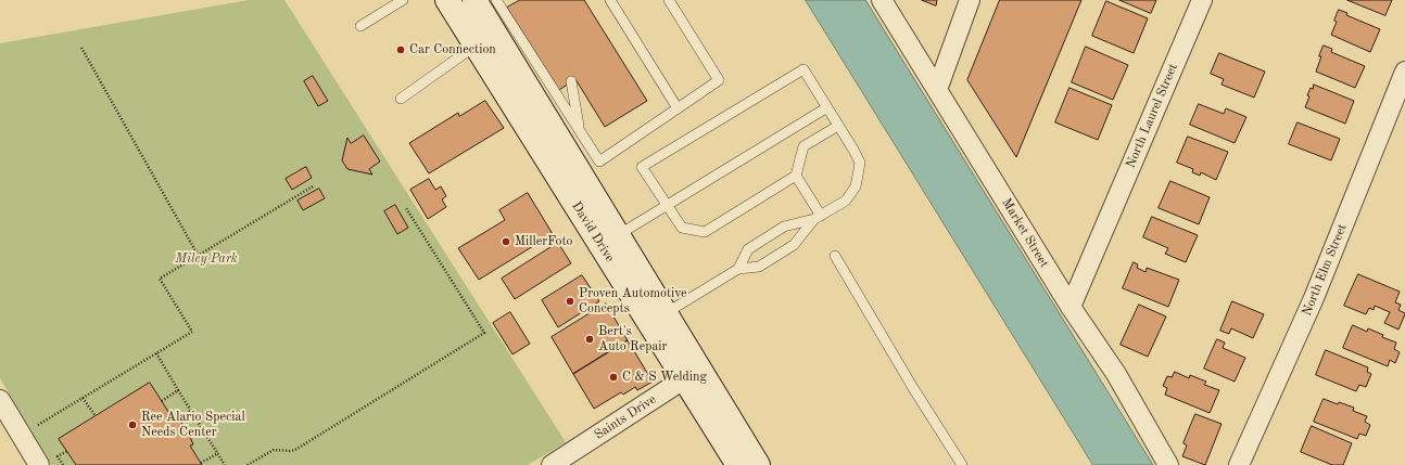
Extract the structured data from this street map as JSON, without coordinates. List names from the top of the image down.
{
  "streets": {
    "main road": ["David Drive"],
    "street": [
      "North Laurel Street",
      "Market Street",
      "North Elm Street",
      "Saints Drive"
    ]
  },
  "crossings": [
    ["North Laurel Street", "Market Street"],
    ["David Drive", "Saints Drive"]
  ],
  "parks": ["Miley Park"],
  "places": [
    "Car Connection",
    "MillerFoto",
    "Proven Automotive Concepts",
    "Bert's Auto Repair",
    "C & S Welding",
    "Ree Alario Special Needs Center"
  ]
}
